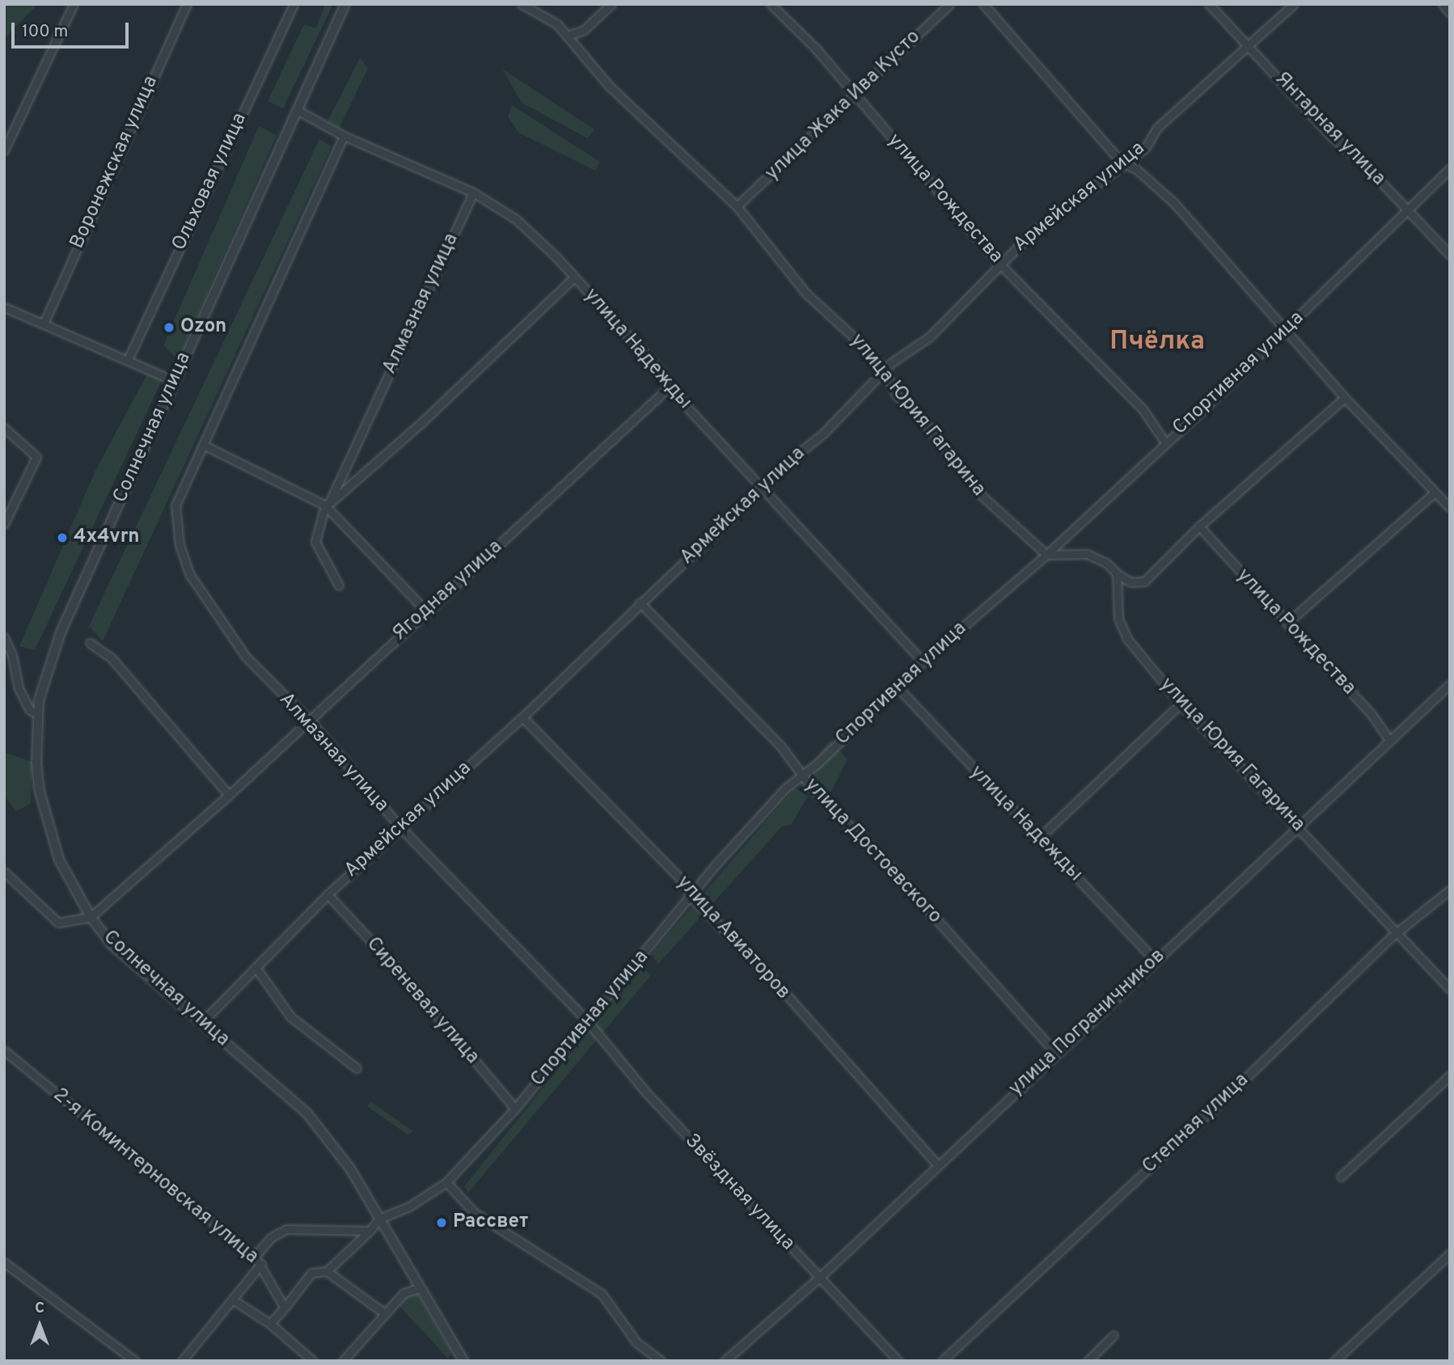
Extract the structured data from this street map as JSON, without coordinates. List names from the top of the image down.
{
  "streets": {
    "street": [
      "улица Жака Ива Кусто",
      "Янтарная улица",
      "Воронежская улица",
      "Ольховая улица",
      "Армейская улица",
      "улица Рождества",
      "Алмазная улица",
      "улица Надежды",
      "Спортивная улица",
      "улица Юрия Гагарина",
      "Солнечная улица",
      "Ягодная улица",
      "улица Достоевского",
      "улица Авиаторов",
      "Сиреневая улица",
      "улица Пограничников",
      "Степная улица",
      "2-я Коминтерновская улица",
      "Звёздная улица"
    ]
  },
  "crossings": [
    ["улица Жака Ива Кусто", "улица Рождества"],
    ["улица Жака Ива Кусто", "улица Юрия Гагарина"],
    ["Янтарная улица", "Армейская улица"],
    ["Янтарная улица", "Спортивная улица"],
    ["Армейская улица", "улица Рождества"],
    ["Армейская улица", "Алмазная улица"],
    ["Армейская улица", "улица Надежды"],
    ["Армейская улица", "улица Юрия Гагарина"],
    ["Армейская улица", "Солнечная улица"],
    ["Армейская улица", "улица Достоевского"],
    ["Армейская улица", "улица Авиаторов"],
    ["Армейская улица", "Сиреневая улица"],
    ["улица Рождества", "Спортивная улица"],
    ["улица Рождества", "улица Пограничников"],
    ["Алмазная улица", "улица Надежды"],
    ["Алмазная улица", "Спортивная улица"],
    ["Алмазная улица", "Ягодная улица"],
    ["Алмазная улица", "Звёздная улица"],
    ["улица Надежды", "Спортивная улица"],
    ["улица Надежды", "Солнечная улица"],
    ["улица Надежды", "Ягодная улица"],
    ["улица Надежды", "улица Пограничников"],
    ["Спортивная улица", "улица Юрия Гагарина"],
    ["Спортивная улица", "Солнечная улица"],
    ["Спортивная улица", "улица Достоевского"],
    ["Спортивная улица", "улица Авиаторов"],
    ["Спортивная улица", "Сиреневая улица"],
    ["Спортивная улица", "Звёздная улица"],
    ["улица Юрия Гагарина", "улица Пограничников"],
    ["улица Юрия Гагарина", "Степная улица"],
    ["Солнечная улица", "Ягодная улица"],
    ["улица Достоевского", "улица Пограничников"],
    ["улица Авиаторов", "улица Пограничников"],
    ["улица Пограничников", "Звёздная улица"]
  ],
  "districts": ["Пчёлка"],
  "places": ["Ozon", "4x4vrn", "Рассвет"],
  "scale_bar": "100 m",
  "north": "top"
}
